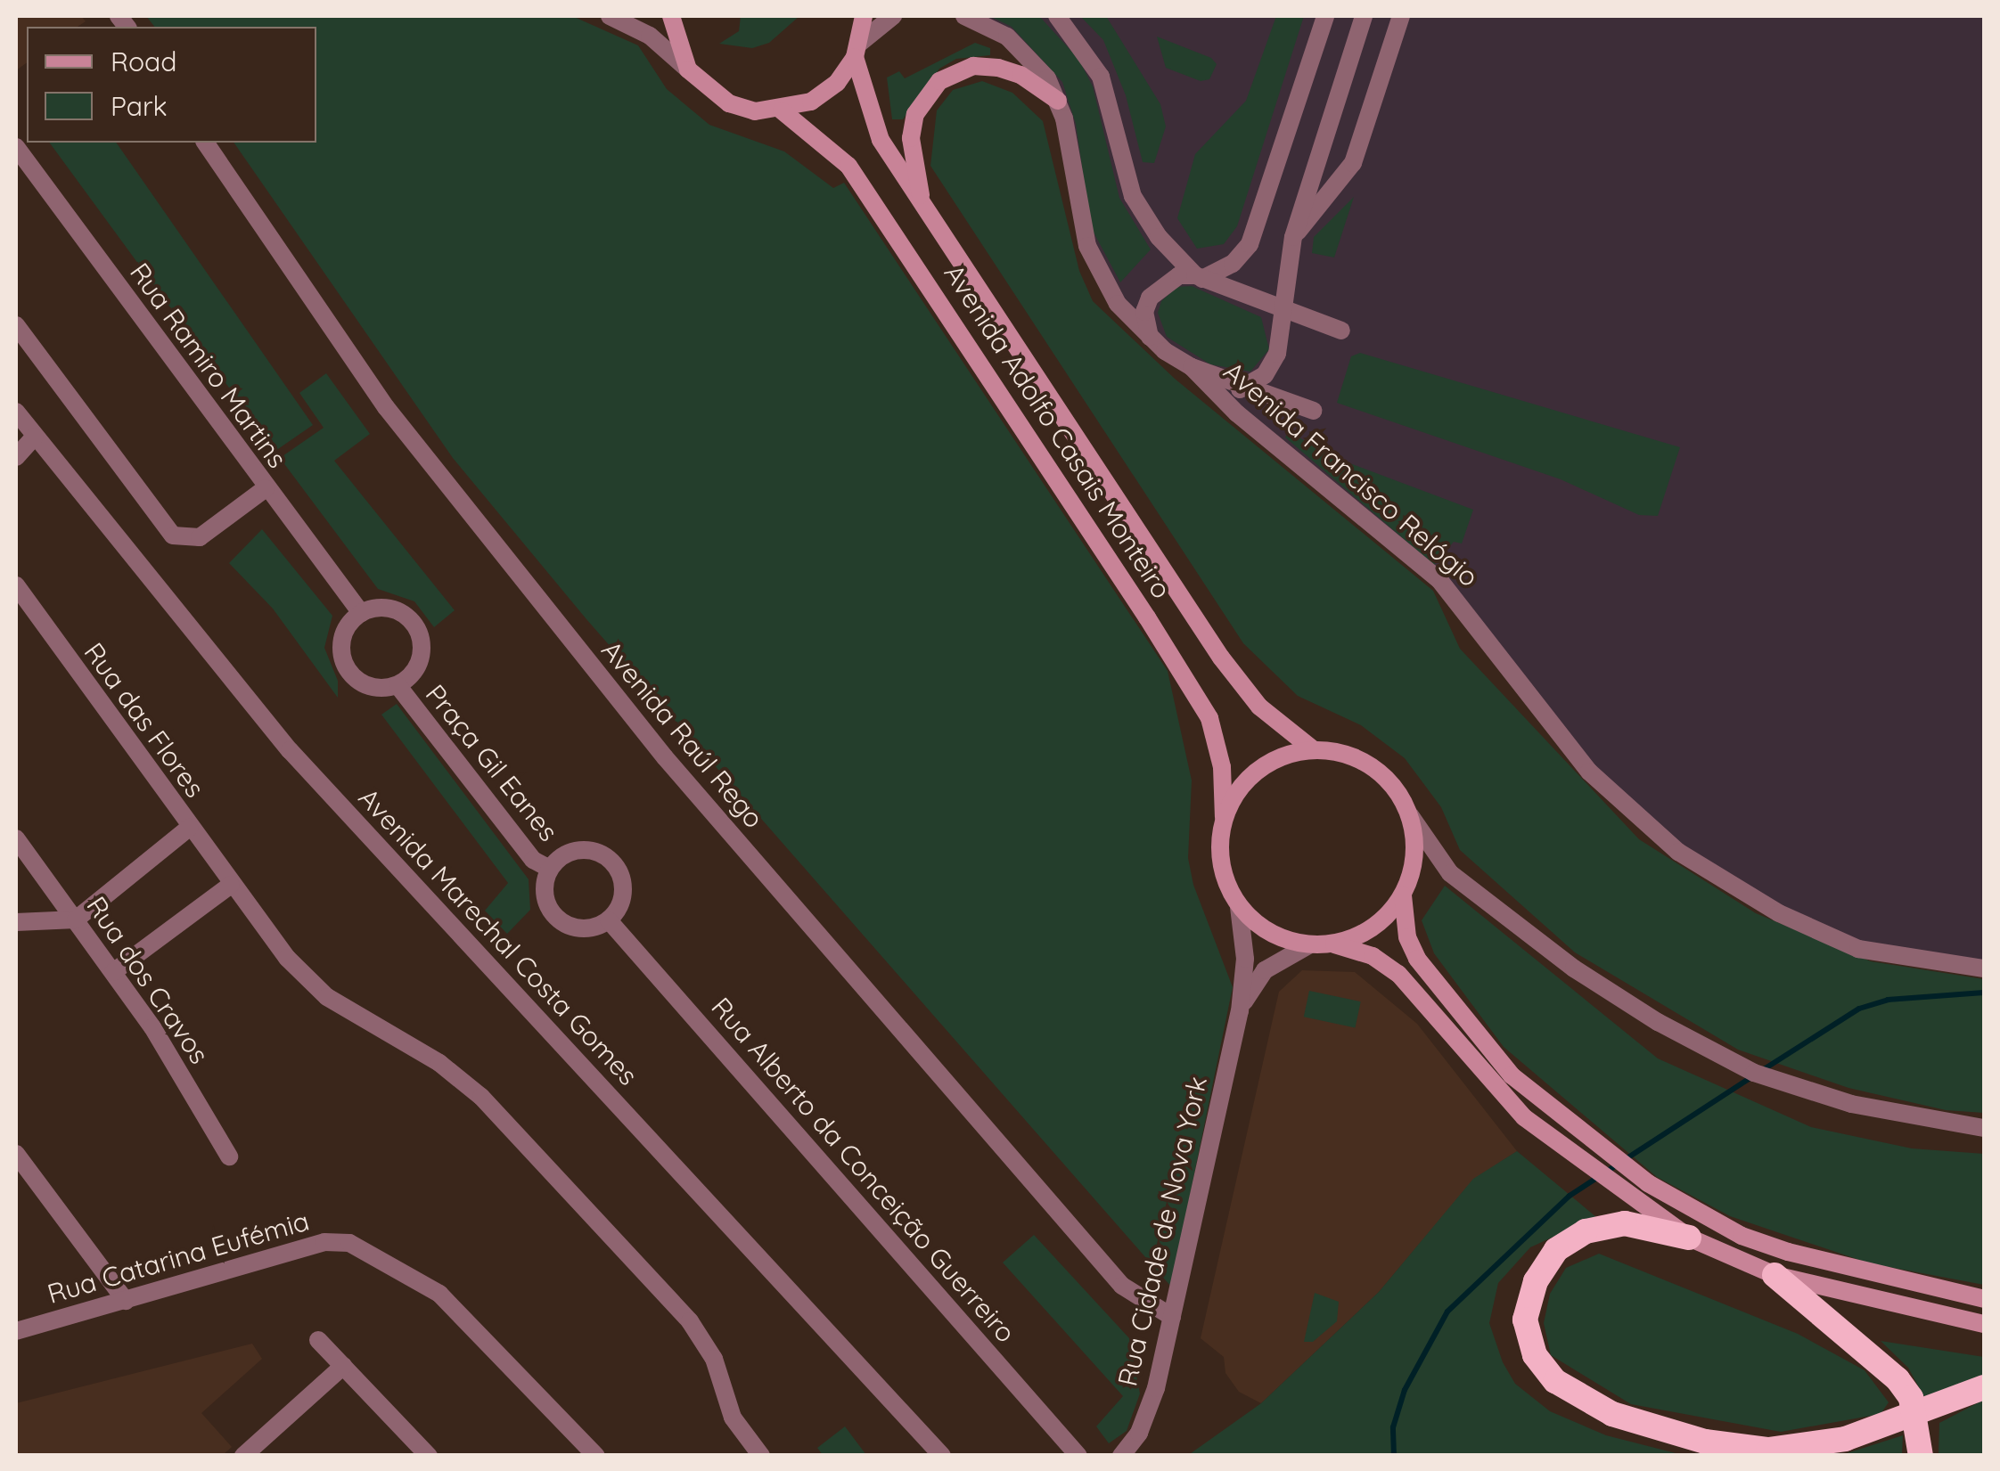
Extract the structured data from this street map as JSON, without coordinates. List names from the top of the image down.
{
  "streets": {
    "main road": ["Avenida Adolfo Casais Monteiro"],
    "street": [
      "Rua Ramiro Martins",
      "Avenida Francisco Relógio",
      "Rua das Flores",
      "Avenida Raúl Rego",
      "Praça Gil Eanes",
      "Avenida Marechal Costa Gomes",
      "Rua dos Cravos",
      "Rua Alberto da Conceição Guerreiro",
      "Rua Cidade de Nova York",
      "Rua Catarina Eufémia"
    ]
  },
  "crossings": [
    ["Rua Ramiro Martins", "Praça Gil Eanes"],
    ["Avenida Raúl Rego", "Rua Cidade de Nova York"],
    ["Praça Gil Eanes", "Rua Alberto da Conceição Guerreiro"]
  ],
  "legend": ["Road", "Park"]
}
